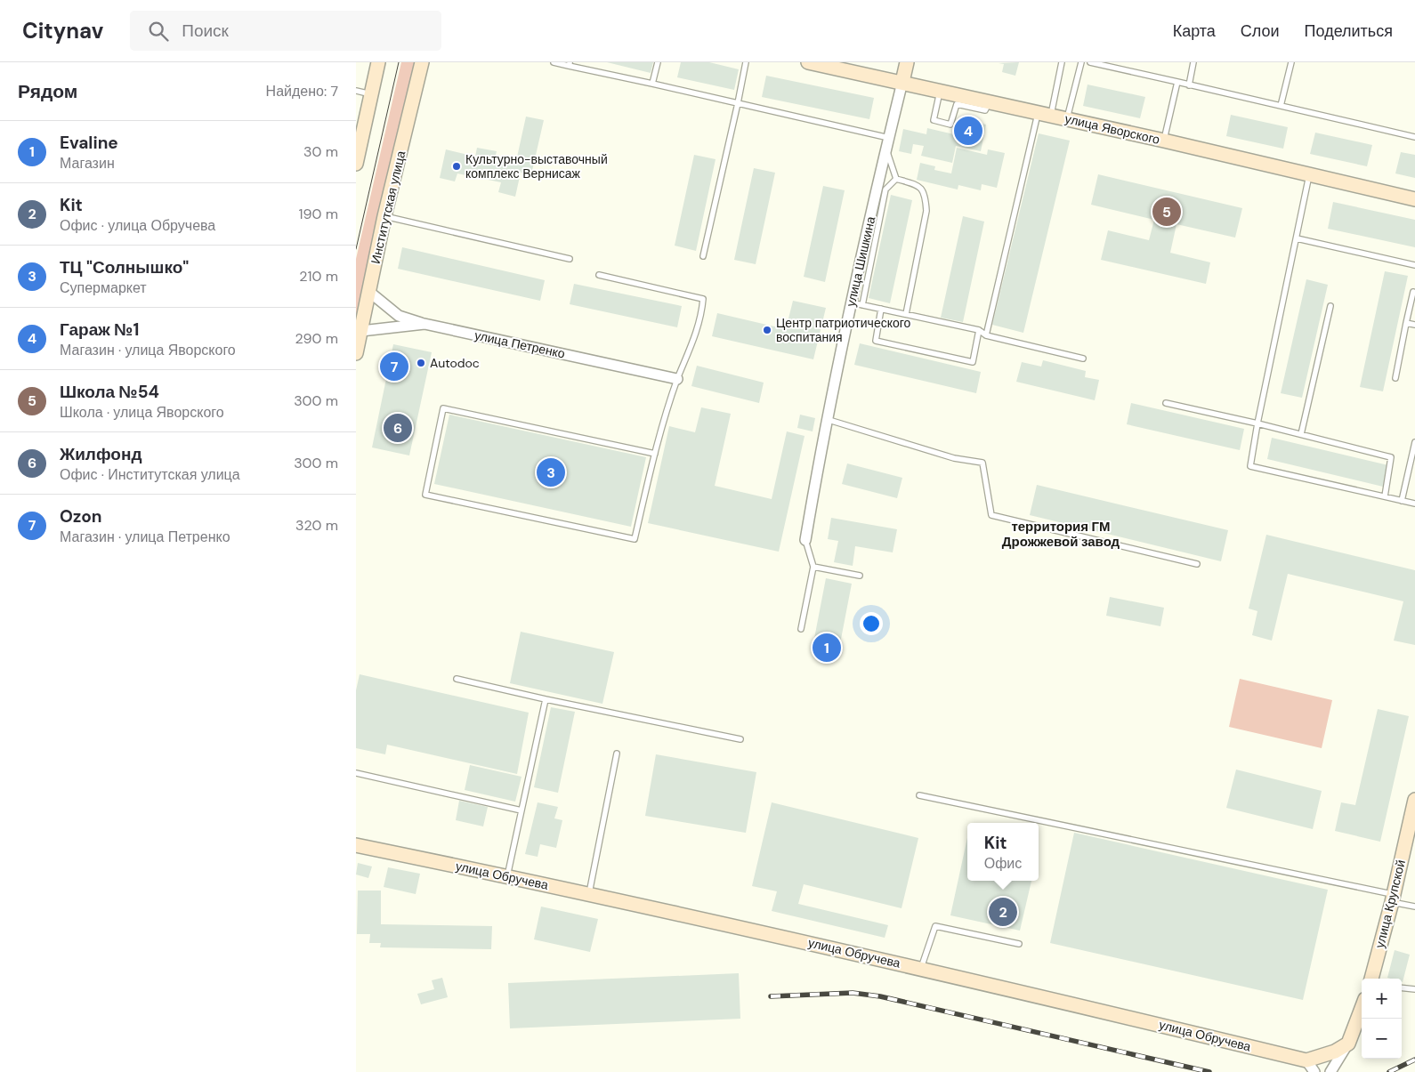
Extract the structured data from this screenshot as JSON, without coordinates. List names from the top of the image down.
{
  "streets": {
    "main road": [
      "улица Яворского",
      "Институтская улица",
      "улица Шишкина",
      "улица Обручева",
      "улица Крупской"
    ],
    "street": ["улица Петренко"]
  },
  "crossings": [
    ["улица Яворского", "улица Шишкина"],
    ["Институтская улица", "улица Петренко"]
  ],
  "districts": ["территория ГМ Дрожжевой завод"],
  "places": ["Культурно-выставочный комплекс Вернисаж", "Центр патриотического воспитания", "Autodoc"],
  "page": {
    "header": "Citynav",
    "search": "Поиск",
    "nav": ["Карта", "Слои", "Поделиться"],
    "heading": ["Рядом", "Найдено: 7"],
    "pins": [
      "4",
      "5",
      "7",
      "6",
      "3",
      "1",
      "2"
    ],
    "list": [
      {
        "mark": "1",
        "name": "Evaline",
        "note": "Магазин",
        "value": "30 m"
      },
      {
        "mark": "2",
        "name": "Kit",
        "note": "Офис · улица Обручева",
        "value": "190 m"
      },
      {
        "mark": "3",
        "name": "ТЦ \"Солнышко\"",
        "note": "Супермаркет",
        "value": "210 m"
      },
      {
        "mark": "4",
        "name": "Гараж №1",
        "note": "Магазин · улица Яворского",
        "value": "290 m"
      },
      {
        "mark": "5",
        "name": "Школа №54",
        "note": "Школа · улица Яворского",
        "value": "300 m"
      },
      {
        "mark": "6",
        "name": "Жилфонд",
        "note": "Офис · Институтская улица",
        "value": "300 m"
      },
      {
        "mark": "7",
        "name": "Ozon",
        "note": "Магазин · улица Петренко",
        "value": "320 m"
      }
    ],
    "popup": ["Kit", "Офис"],
    "map_buttons": ["+", "−"]
  }
}
